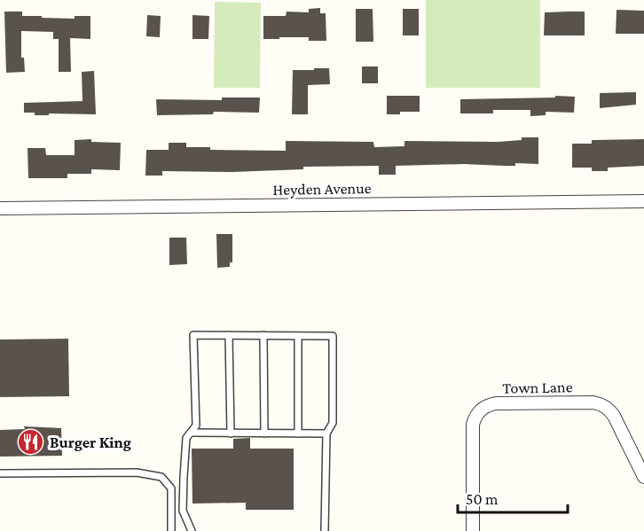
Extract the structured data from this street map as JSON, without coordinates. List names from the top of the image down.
{
  "streets": {
    "street": ["Heyden Avenue", "Town Lane"]
  },
  "places": {
    "restaurant": ["Burger King"]
  },
  "scale_bar": "50 m"
}
